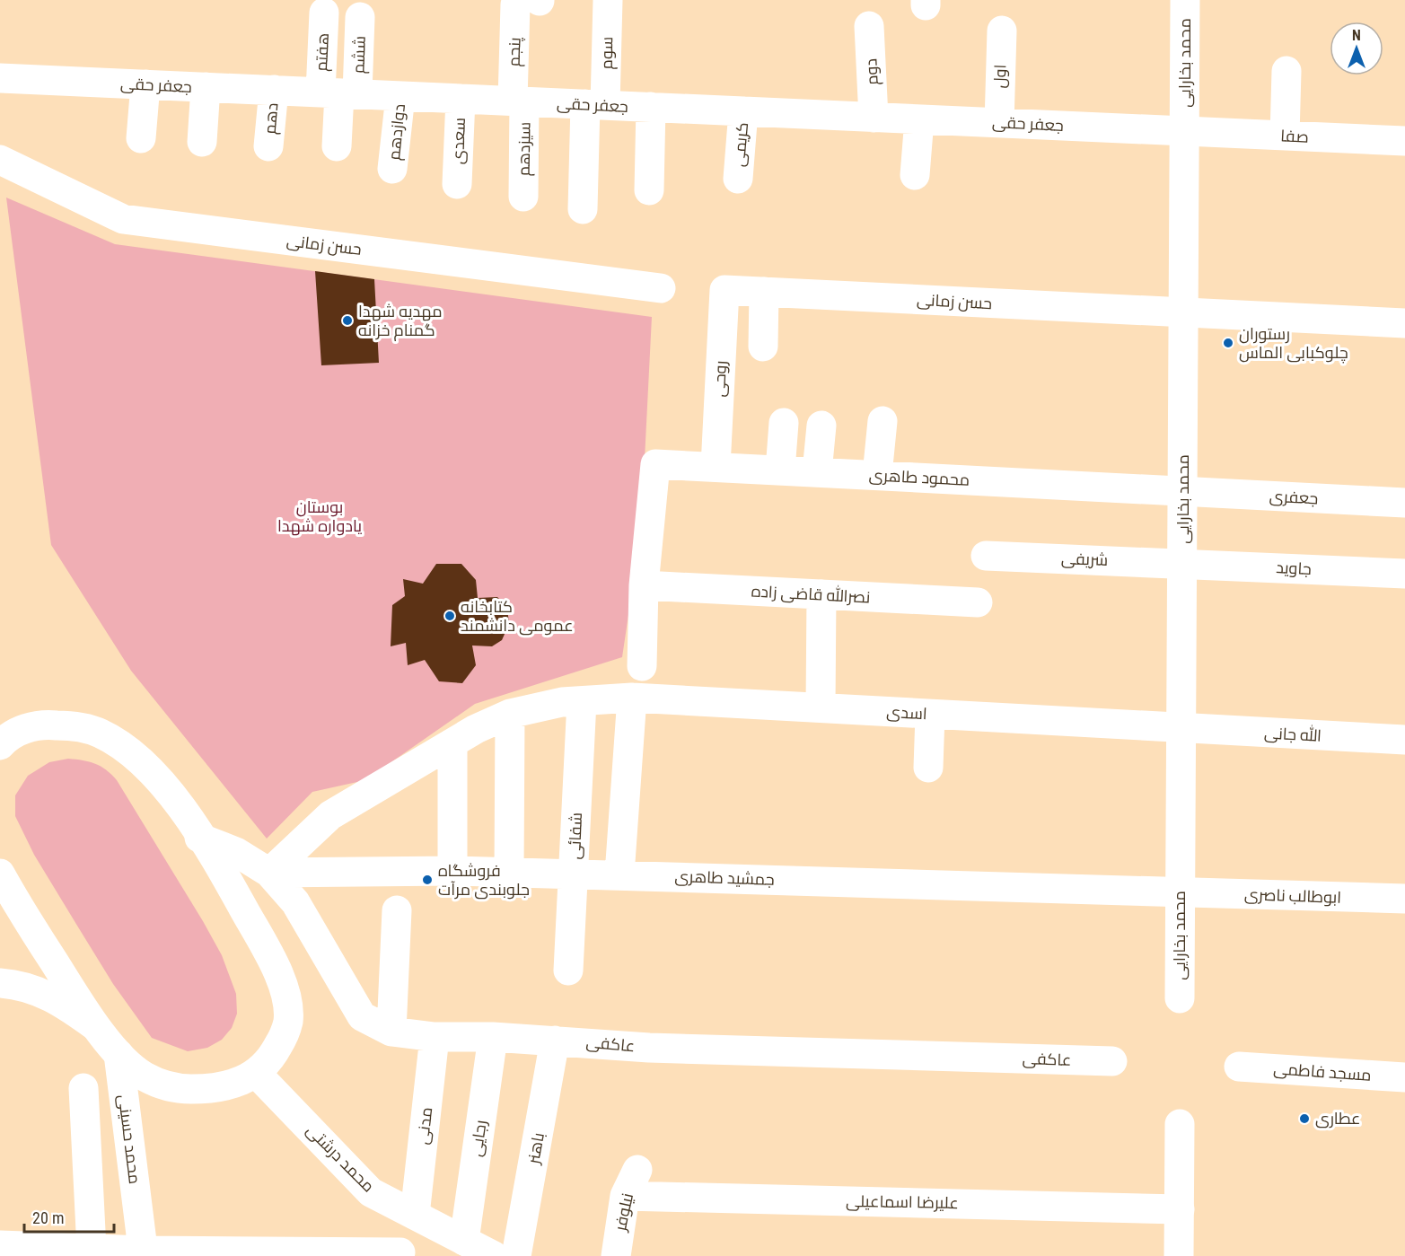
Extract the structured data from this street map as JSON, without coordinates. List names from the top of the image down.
{
  "streets": {
    "street": [
      "هفتم",
      "پنجم",
      "سوم",
      "ششم",
      "محمد بخارایی",
      "دوم",
      "اول",
      "جعفر حقی",
      "دهم",
      "دوازدهم",
      "صفا",
      "سعدی",
      "کریمی",
      "سیزدهم",
      "حسن زمانی",
      "روحی",
      "محمود طاهری",
      "جعفری",
      "شریفی",
      "جاوید",
      "نصرالله قاضی زاده",
      "اسدی",
      "الله جانی",
      "شفائی",
      "جمشید طاهری",
      "ابوطالب ناصری",
      "عاکفی",
      "مسجد فاطمی",
      "مدنی",
      "رجایی",
      "محمد حسینی",
      "باهنر",
      "محمد درشتی",
      "علیرضا اسماعیلی",
      "نیلوفر"
    ]
  },
  "crossings": [
    ["هفتم", "ششم"],
    ["هفتم", "جعفر حقی"],
    ["پنجم", "جعفر حقی"],
    ["پنجم", "سیزدهم"],
    ["سوم", "جعفر حقی"],
    ["ششم", "جعفر حقی"],
    ["محمد بخارایی", "جعفر حقی"],
    ["محمد بخارایی", "صفا"],
    ["محمد بخارایی", "حسن زمانی"],
    ["محمد بخارایی", "محمود طاهری"],
    ["محمد بخارایی", "جعفری"],
    ["محمد بخارایی", "شریفی"],
    ["محمد بخارایی", "جاوید"],
    ["محمد بخارایی", "اسدی"],
    ["محمد بخارایی", "الله جانی"],
    ["محمد بخارایی", "جمشید طاهری"],
    ["محمد بخارایی", "ابوطالب ناصری"],
    ["دوم", "جعفر حقی"],
    ["اول", "جعفر حقی"],
    ["جعفر حقی", "دهم"],
    ["جعفر حقی", "دوازدهم"],
    ["جعفر حقی", "صفا"],
    ["جعفر حقی", "سعدی"],
    ["جعفر حقی", "کریمی"],
    ["جعفر حقی", "سیزدهم"],
    ["حسن زمانی", "روحی"],
    ["روحی", "محمود طاهری"],
    ["محمود طاهری", "جعفری"],
    ["محمود طاهری", "نصرالله قاضی زاده"],
    ["شریفی", "جاوید"],
    ["اسدی", "الله جانی"],
    ["اسدی", "شفائی"],
    ["اسدی", "جمشید طاهری"],
    ["اسدی", "عاکفی"],
    ["شفائی", "جمشید طاهری"],
    ["جمشید طاهری", "ابوطالب ناصری"],
    ["جمشید طاهری", "عاکفی"],
    ["عاکفی", "مدنی"],
    ["عاکفی", "رجایی"],
    ["عاکفی", "باهنر"],
    ["مدنی", "محمد درشتی"],
    ["رجایی", "محمد درشتی"],
    ["علیرضا اسماعیلی", "نیلوفر"]
  ],
  "parks": ["بوستان یادواره شهدا"],
  "places": [
    "مهدیه شهدا گمنام خزانه",
    "رستوران چلوکبابی الماس",
    "کتابخانه عمومی دانشمند",
    "فروشگاه جلوبندی مرآت",
    "عطاری"
  ],
  "scale_bar": "20 m",
  "north": "top"
}
